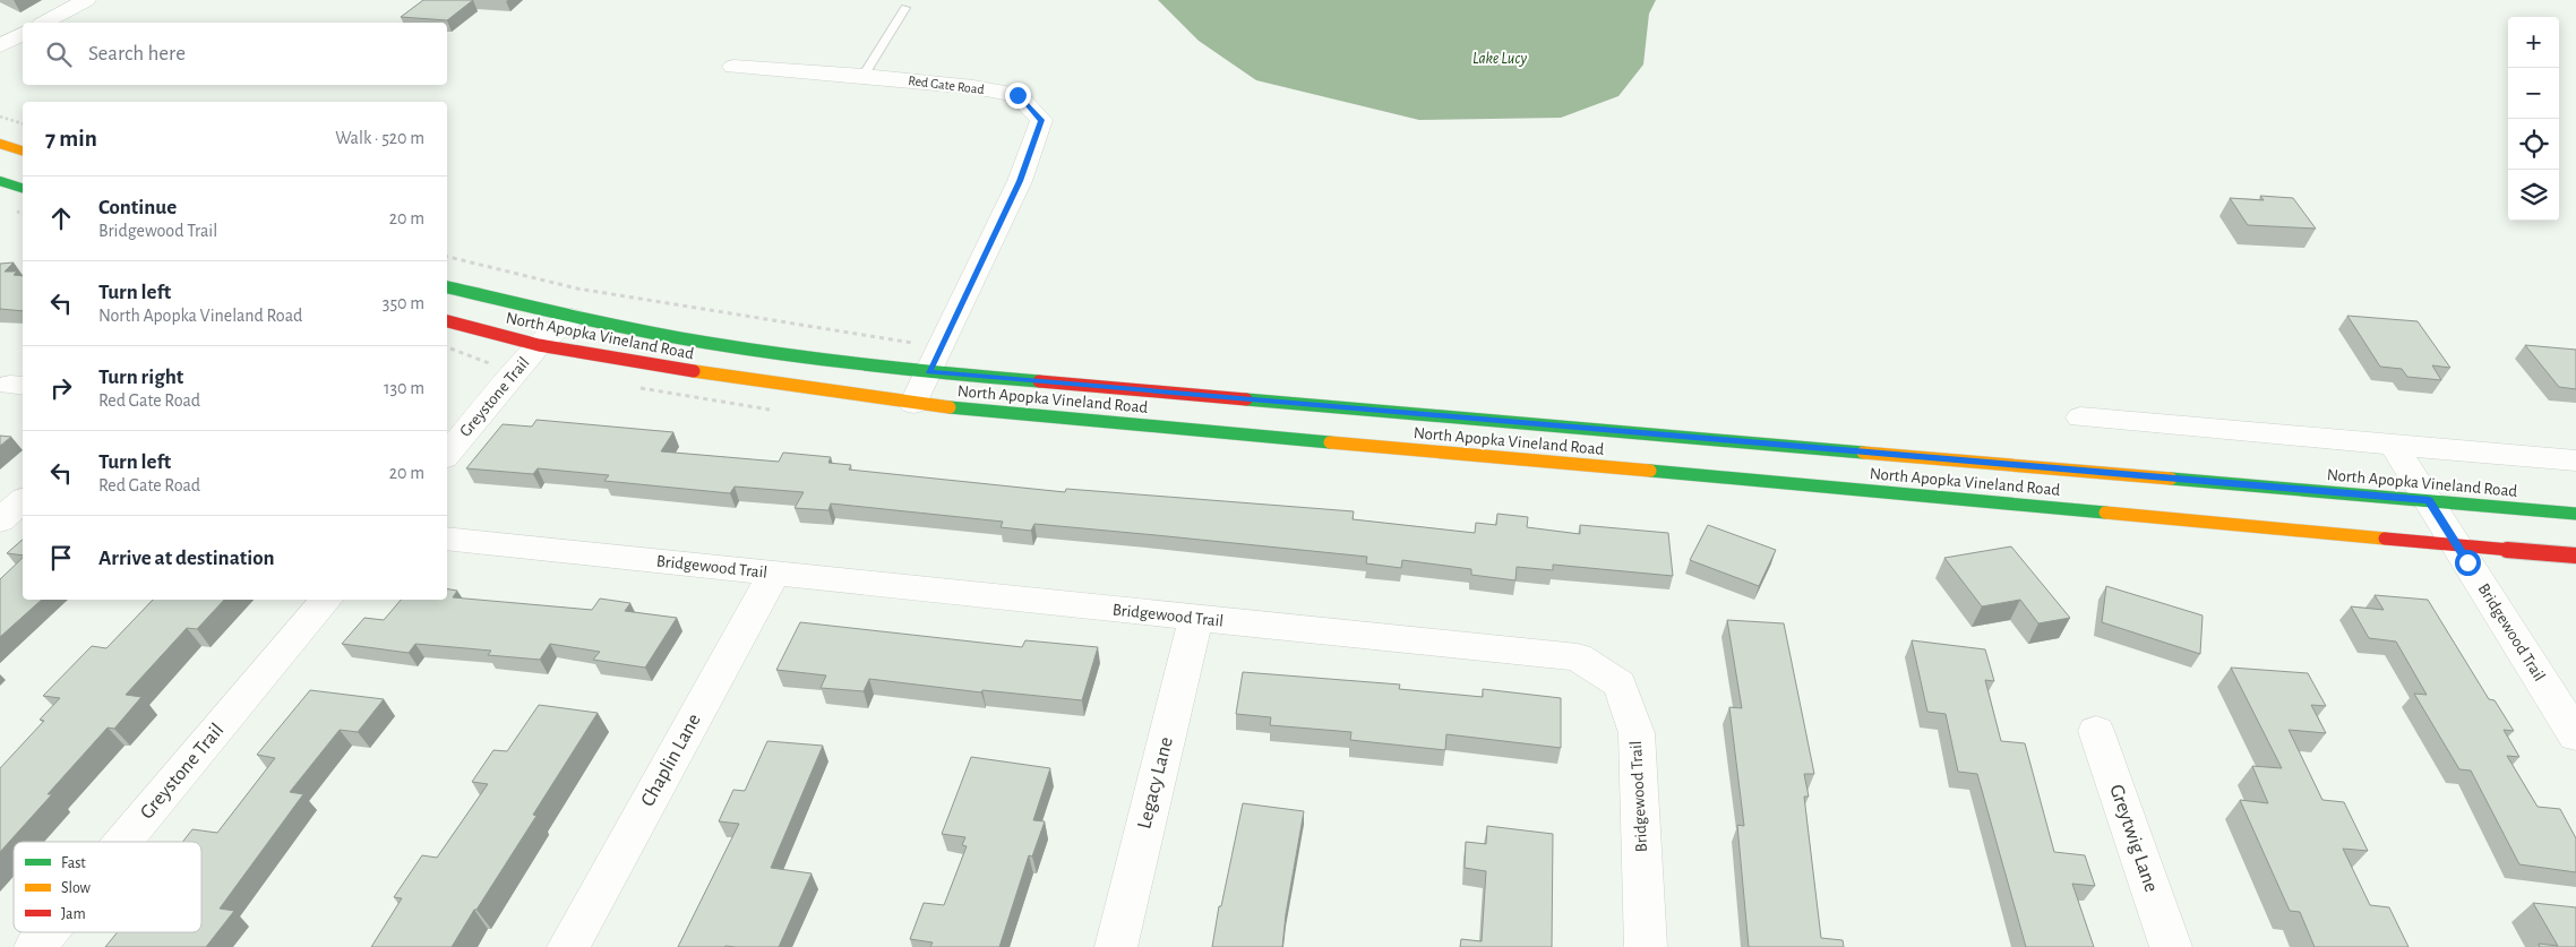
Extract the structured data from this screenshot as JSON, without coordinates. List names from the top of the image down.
{
  "streets": {
    "street": [
      "Red Gate Road",
      "North Apopka Vineland Road",
      "Greystone Trail",
      "Bridgewood Trail",
      "Chaplin Lane",
      "Legacy Lane",
      "Greytwig Lane"
    ]
  },
  "crossings": [
    ["Red Gate Road", "North Apopka Vineland Road"],
    ["North Apopka Vineland Road", "Greystone Trail"],
    ["North Apopka Vineland Road", "Bridgewood Trail"],
    ["Bridgewood Trail", "Chaplin Lane"],
    ["Bridgewood Trail", "Legacy Lane"]
  ],
  "water": ["Lake Lucy"],
  "legend": ["Fast", "Slow", "Jam"],
  "page": {
    "map_buttons": ["+", "−"],
    "search": "Search here",
    "heading": ["7 min", "Walk · 520 m"],
    "list": [
      ["Continue", "Bridgewood Trail", "20 m"],
      ["Turn left", "North Apopka Vineland Road", "350 m"],
      ["Turn right", "Red Gate Road", "130 m"],
      ["Turn left", "Red Gate Road", "20 m"],
      "Arrive at destination"
    ]
  }
}
